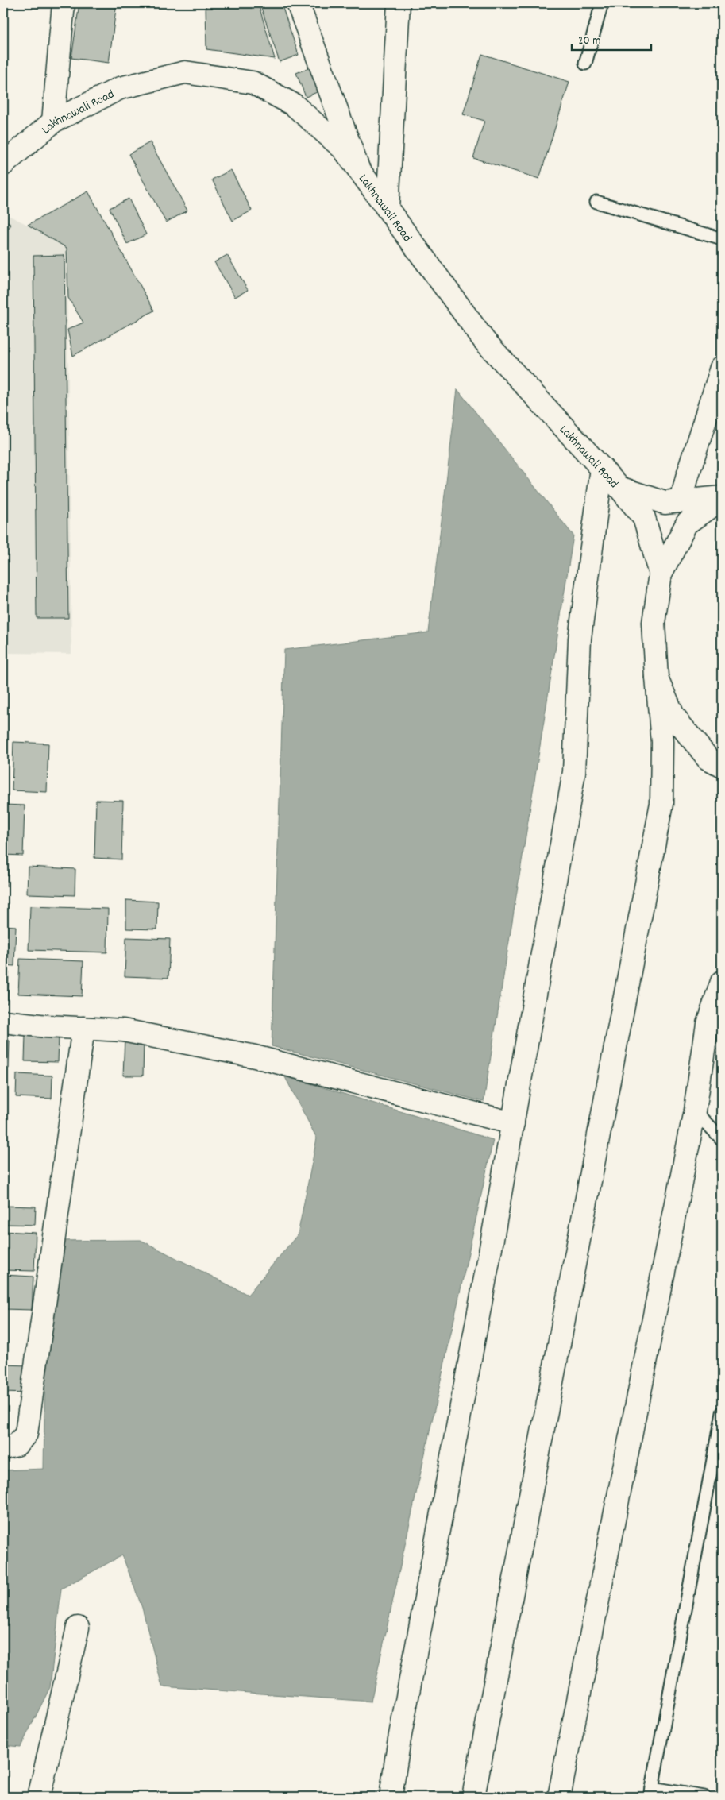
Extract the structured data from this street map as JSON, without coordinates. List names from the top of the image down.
{
  "streets": {
    "street": ["Lakhnawali Road"]
  },
  "scale_bar": "20 m"
}
